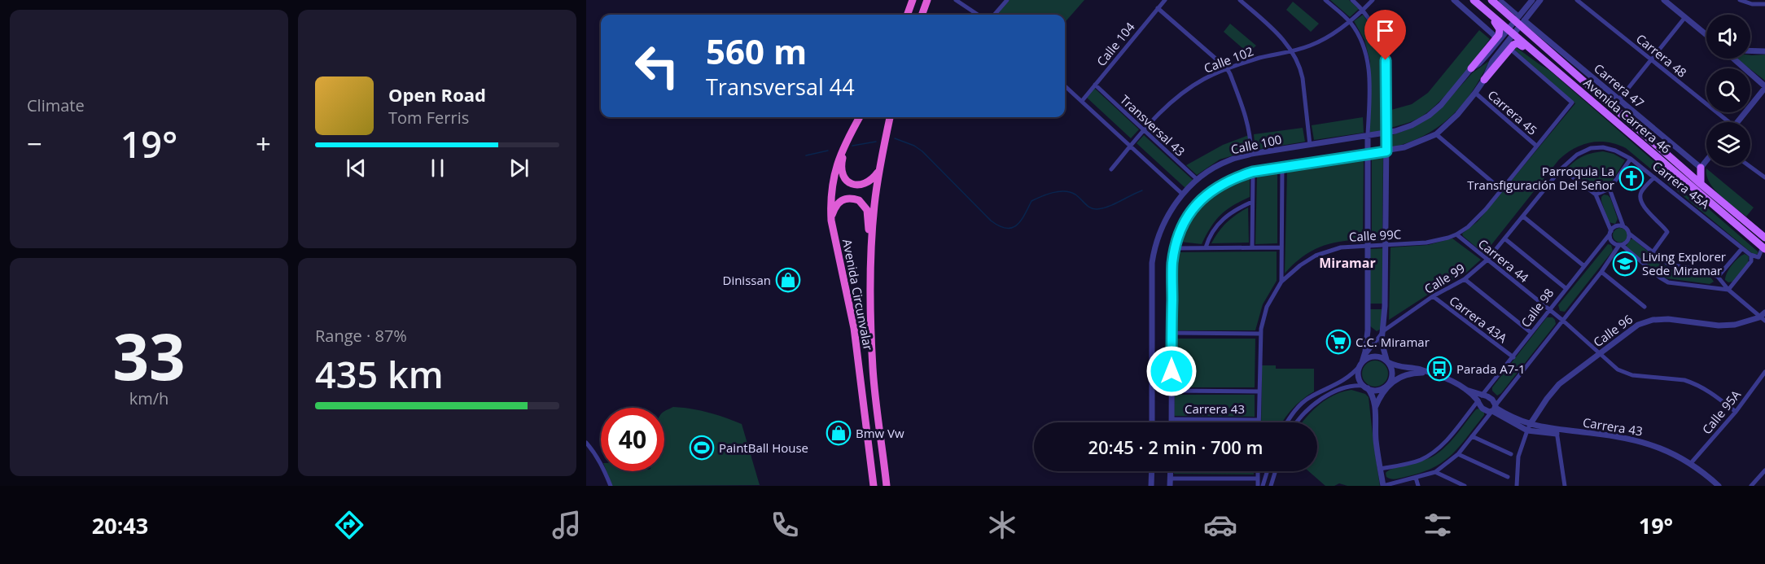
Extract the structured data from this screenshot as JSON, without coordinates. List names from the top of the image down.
{
  "streets": {
    "highway": ["Avenida Circunvalar"],
    "main road": ["Avenida Carrera 46"],
    "street": [
      "Calle 104",
      "Carrera 48",
      "Calle 102",
      "Carrera 47",
      "Carrera 45",
      "Transversal 43",
      "Calle 100",
      "Carrera 45A",
      "Calle 99C",
      "Carrera 44",
      "Calle 99",
      "Calle 98",
      "Carrera 43A",
      "Calle 96",
      "Carrera 43",
      "Calle 95A"
    ]
  },
  "crossings": [
    ["Calle 104", "Transversal 43"],
    ["Calle 102", "Transversal 43"],
    ["Carrera 47", "Avenida Carrera 46"],
    ["Carrera 47", "Calle 100"],
    ["Carrera 45", "Calle 100"],
    ["Carrera 45", "Calle 99C"],
    ["Avenida Carrera 46", "Calle 100"],
    ["Transversal 43", "Calle 100"],
    ["Calle 100", "Carrera 43"],
    ["Carrera 45A", "Calle 99"],
    ["Calle 99C", "Carrera 44"],
    ["Calle 99C", "Carrera 43"],
    ["Carrera 44", "Calle 99"],
    ["Carrera 44", "Calle 98"],
    ["Carrera 44", "Calle 96"],
    ["Carrera 44", "Calle 95A"],
    ["Calle 99", "Carrera 43A"],
    ["Calle 98", "Carrera 43A"],
    ["Calle 96", "Carrera 43"],
    ["Carrera 43", "Calle 95A"]
  ],
  "districts": ["Miramar"],
  "places": {
    "church": ["Parroquia La Transfiguración Del Señor"],
    "school or university": ["Living Explorer Sede Miramar"],
    "shop": ["Dinissan", "Bmw Vw"],
    "supermarket": ["C.C. Miramar"],
    "bus stop": ["Parada A7-1"],
    "sports": ["PaintBall House"]
  },
  "page": {
    "tile": [
      "Climate",
      ["33", "km/h"],
      ["Range · 87%", "435 km"]
    ],
    "turn": ["560 m", "Transversal 44"],
    "song": ["Open Road", "Tom Ferris"],
    "heat": ["−", "19°", "+"],
    "limit": "40",
    "trip": "20:45 · 2 min · 700 m",
    "tabs": ["20:43", "19°"]
  }
}
